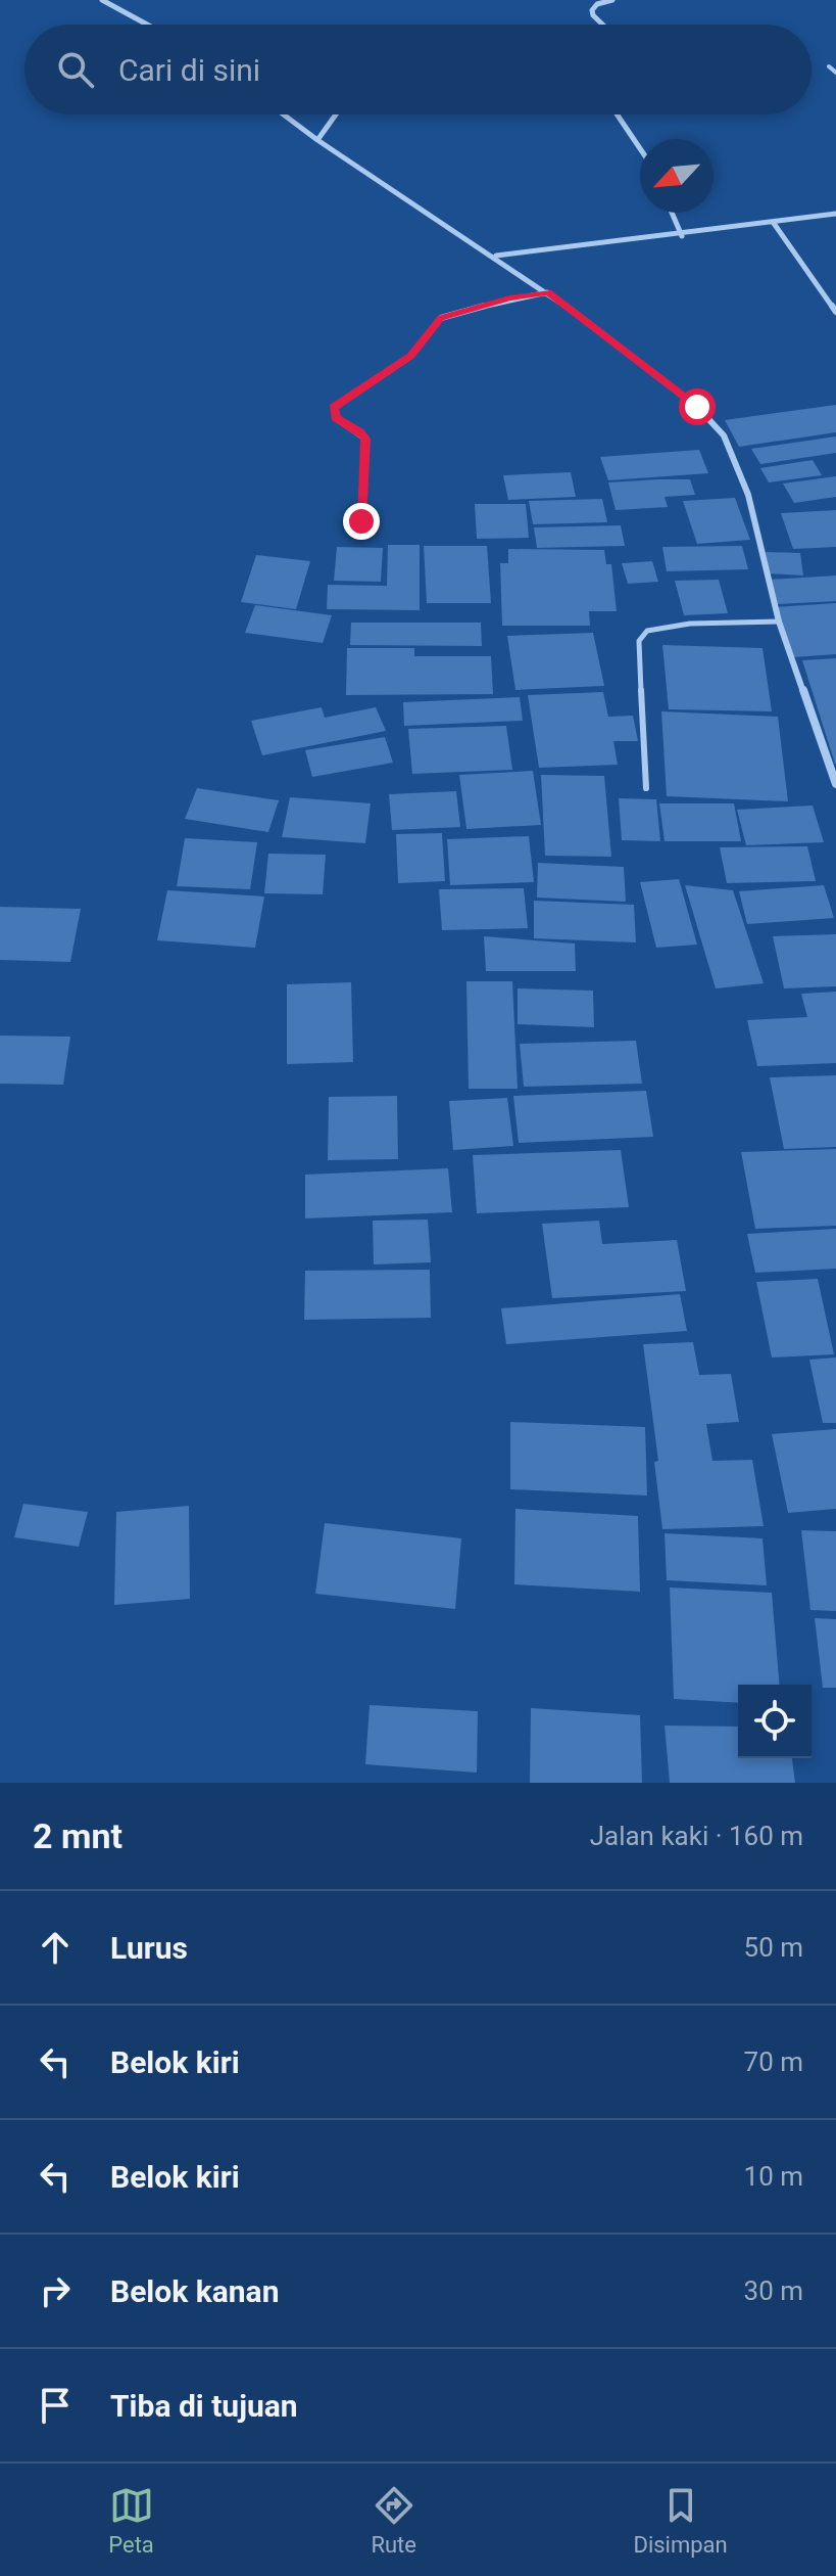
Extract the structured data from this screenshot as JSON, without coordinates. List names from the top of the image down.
{
  "north": "bottom left",
  "page": {
    "search": "Cari di sini",
    "heading": ["2 mnt", "Jalan kaki · 160 m"],
    "list": [
      ["Lurus", "50 m"],
      ["Belok kiri", "70 m"],
      ["Belok kiri", "10 m"],
      ["Belok kanan", "30 m"],
      "Tiba di tujuan"
    ],
    "nav": ["Peta", "Rute", "Disimpan"]
  }
}
